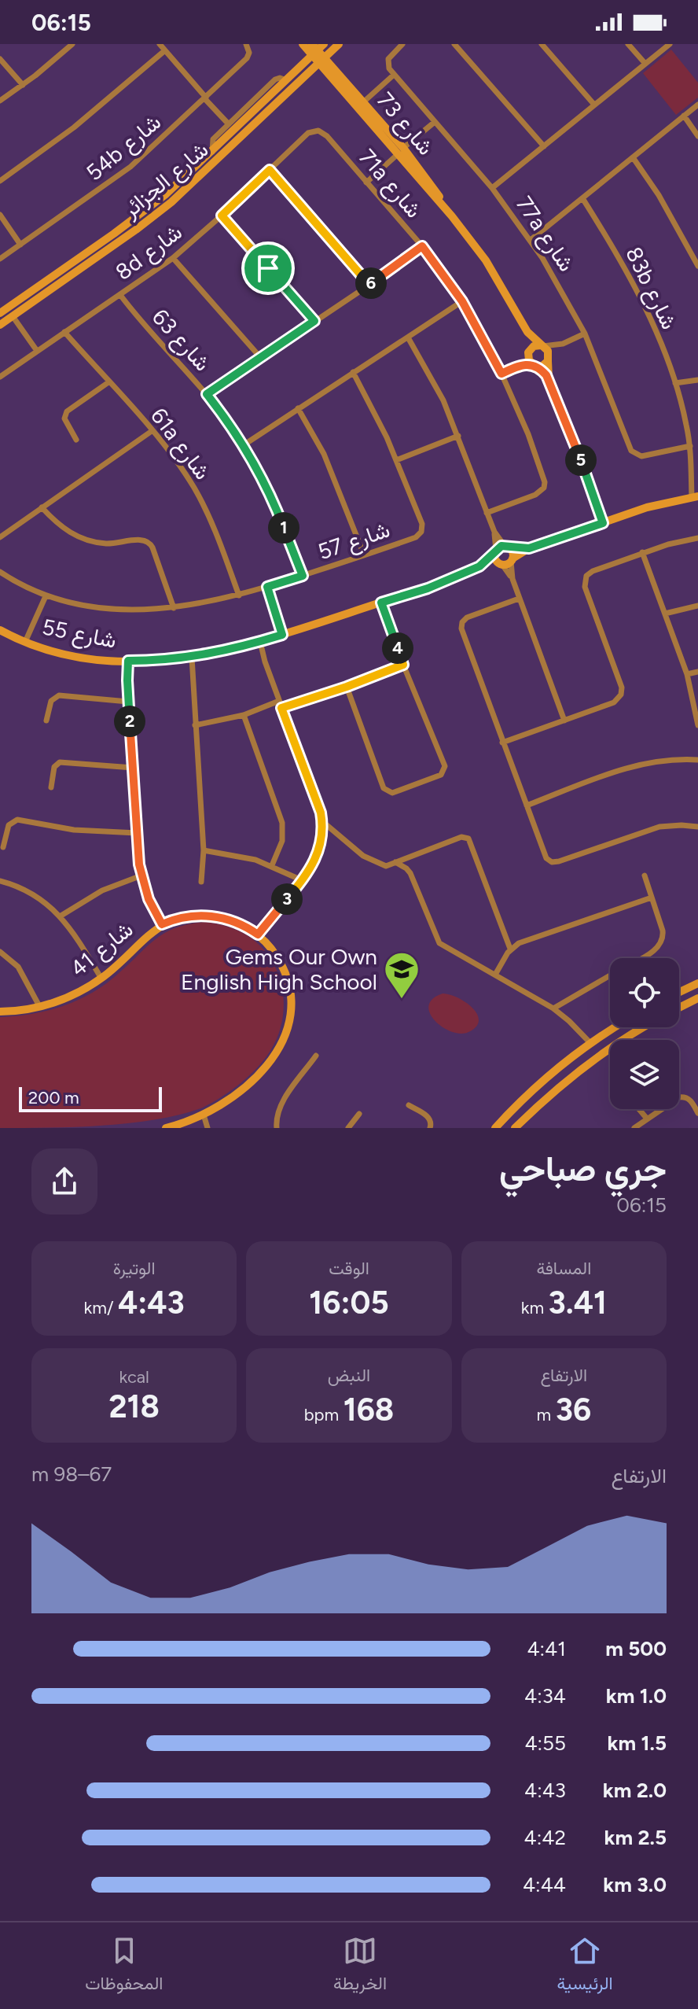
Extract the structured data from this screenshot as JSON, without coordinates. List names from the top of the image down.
{
  "streets": {
    "street": [
      "شارع 73",
      "54b شارع",
      "شارع الجزائر",
      "71a شارع",
      "77a شارع",
      "8d شارع",
      "83b شارع",
      "شارع 63",
      "61a شارع",
      "شارع 57",
      "شارع 55",
      "شارع 41"
    ]
  },
  "crossings": [
    ["شارع 73", "شارع الجزائر"],
    ["71a شارع", "8d شارع"],
    ["77a شارع", "83b شارع"],
    ["8d شارع", "شارع 63"],
    ["8d شارع", "61a شارع"],
    ["83b شارع", "شارع 55"],
    ["شارع 63", "شارع 57"],
    ["61a شارع", "شارع 57"]
  ],
  "places": {
    "school or university": ["Gems Our Own English High School"]
  },
  "scale_bar": "200 m",
  "page": {
    "status": "06:15",
    "pins": [
      "6",
      "5",
      "1",
      "4",
      "2",
      "3"
    ],
    "scale": "200 m",
    "heading": ["جري صباحي", "06:15"],
    "stats": [
      ["المسافة", "3.41 km"],
      ["الوقت", "16:05"],
      ["الوتيرة", "4:43 /km"],
      ["الارتفاع", "36 m"],
      ["النبض", "168 bpm"],
      ["kcal", "218"]
    ],
    "chart": ["الارتفاع", "67–98 m"],
    "list": [
      {
        "name": "500 m",
        "note": "4:41"
      },
      {
        "name": "1.0 km",
        "note": "4:34"
      },
      {
        "name": "1.5 km",
        "note": "4:55"
      },
      {
        "name": "2.0 km",
        "note": "4:43"
      },
      {
        "name": "2.5 km",
        "note": "4:42"
      },
      {
        "name": "3.0 km",
        "note": "4:44"
      }
    ],
    "tabs": ["الرئيسية", "الخريطة", "المحفوظات"]
  }
}
